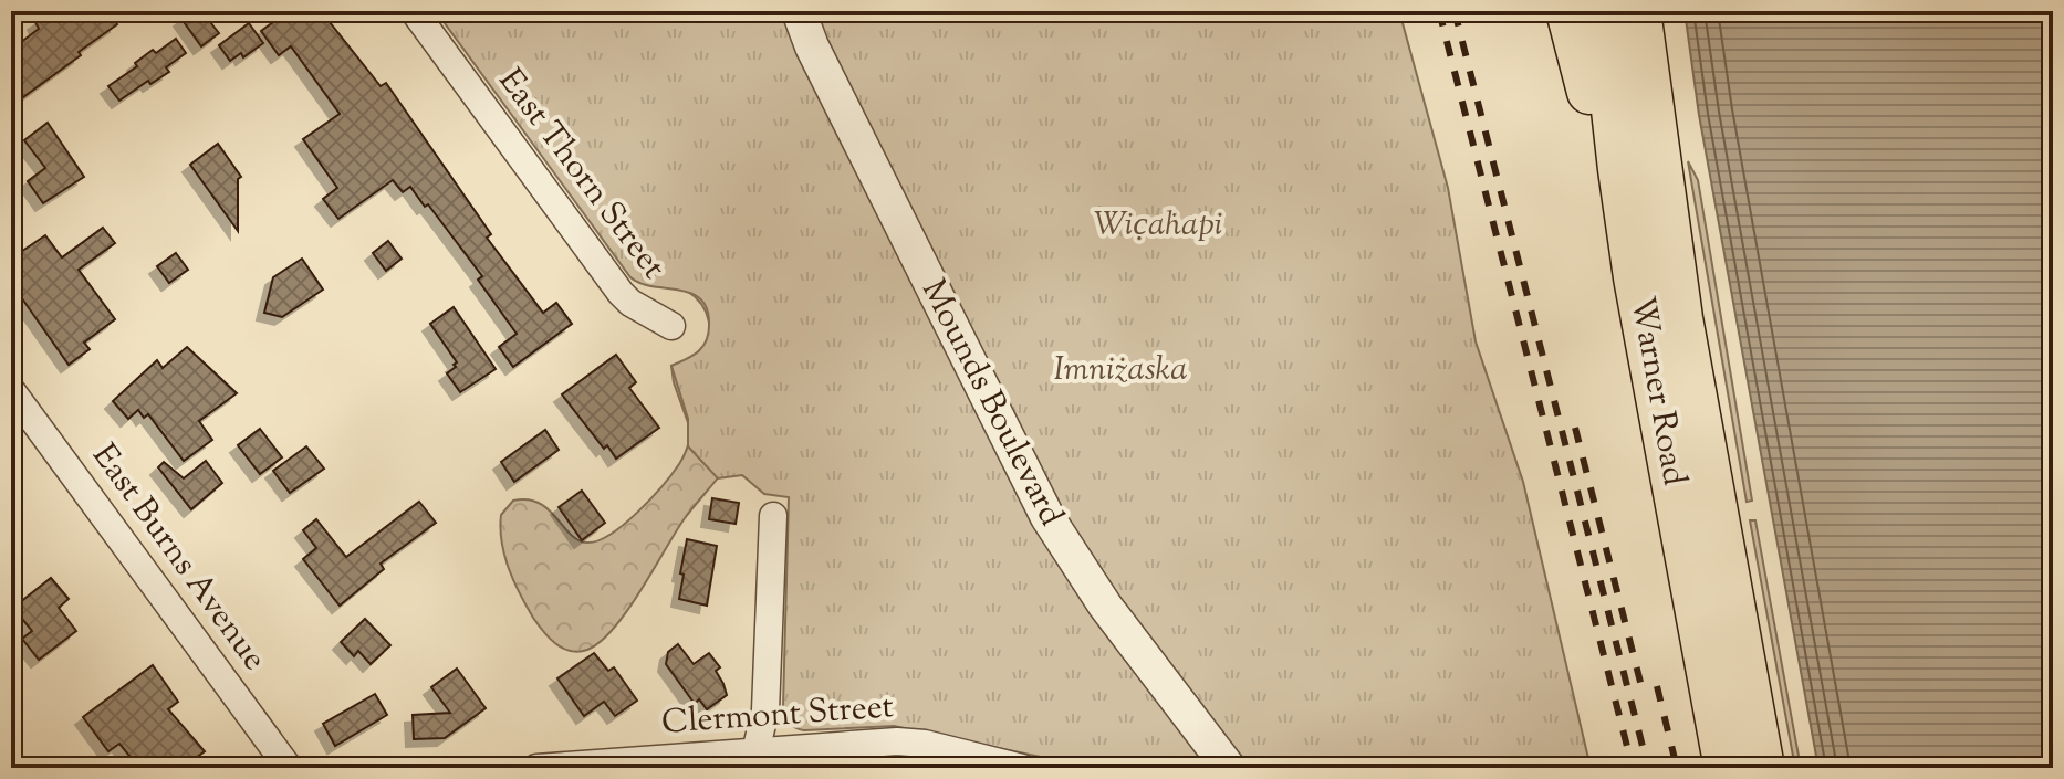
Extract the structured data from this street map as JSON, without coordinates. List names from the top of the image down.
{
  "streets": {
    "highway": ["Warner Road"],
    "street": [
      "East Thorn Street",
      "Mounds Boulevard",
      "East Burns Avenue",
      "Clermont Street"
    ]
  },
  "parks": ["Wic̣aḣapi", "Imniżaska"]
}
